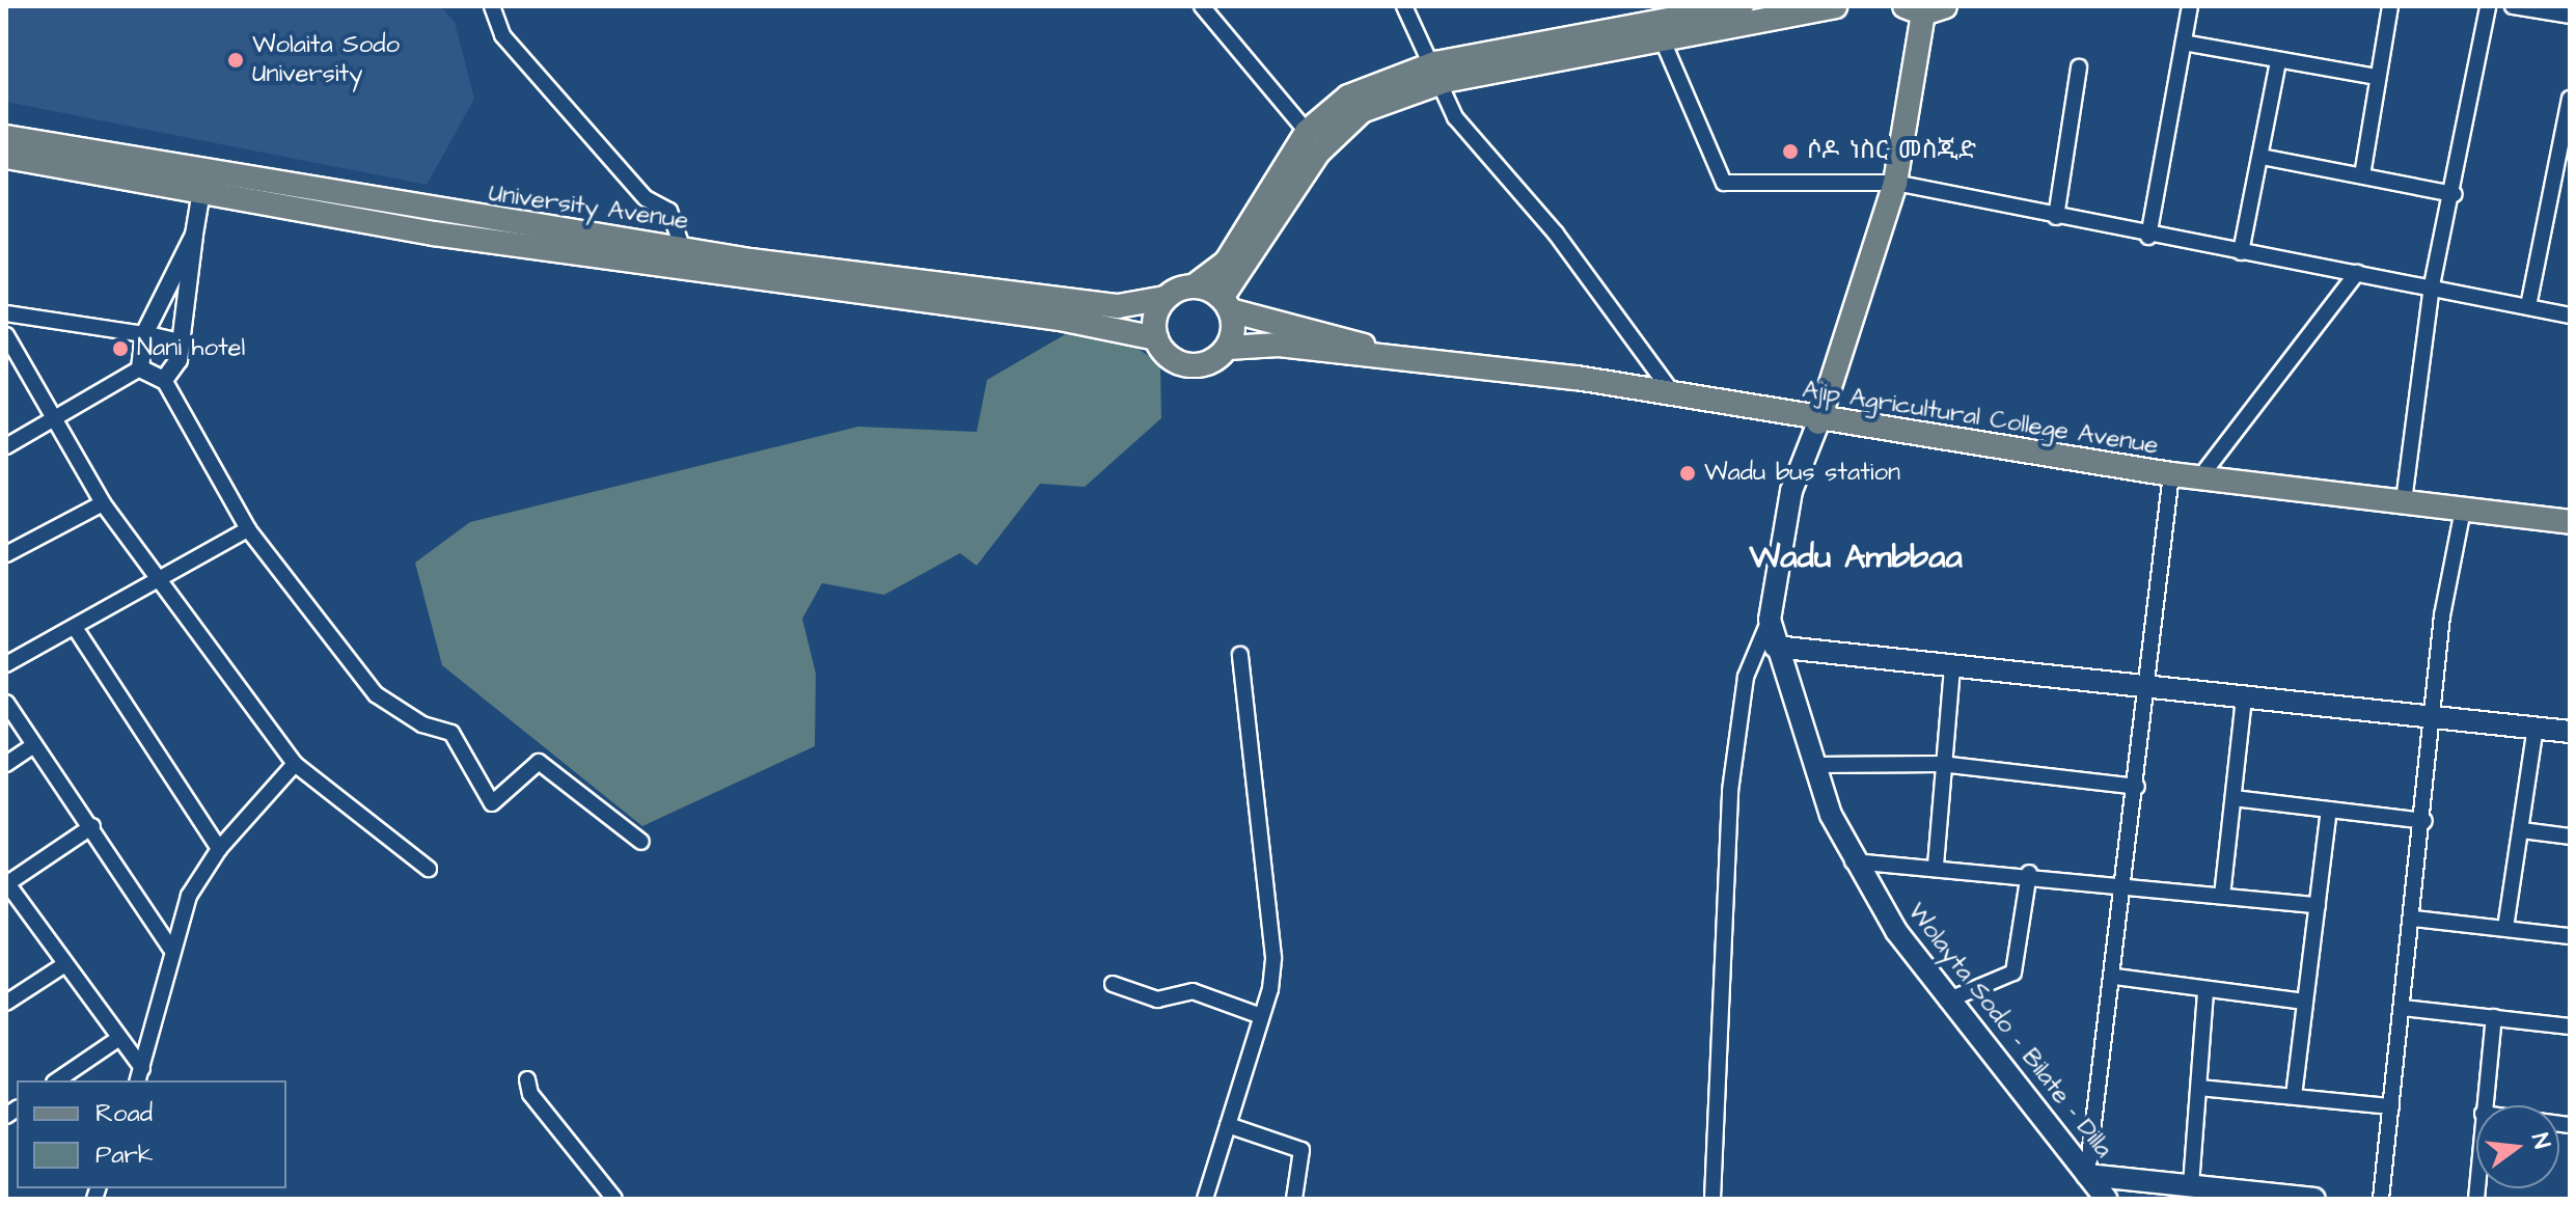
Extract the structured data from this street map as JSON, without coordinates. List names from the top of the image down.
{
  "streets": {
    "main road": ["University Avenue", "Ajip Agricultural College Avenue", "Wolayta Sodo - Bilate - Dilla"]
  },
  "crossings": [
    ["Ajip Agricultural College Avenue", "Wolayta Sodo - Bilate - Dilla"]
  ],
  "districts": ["Wadu Ambbaa"],
  "places": [
    "Wolaita Sodo University",
    "ሶዶ ነስር መስጂድ",
    "Nani hotel",
    "Wadu bus station"
  ],
  "legend": ["Road", "Park"],
  "north": "right"
}
